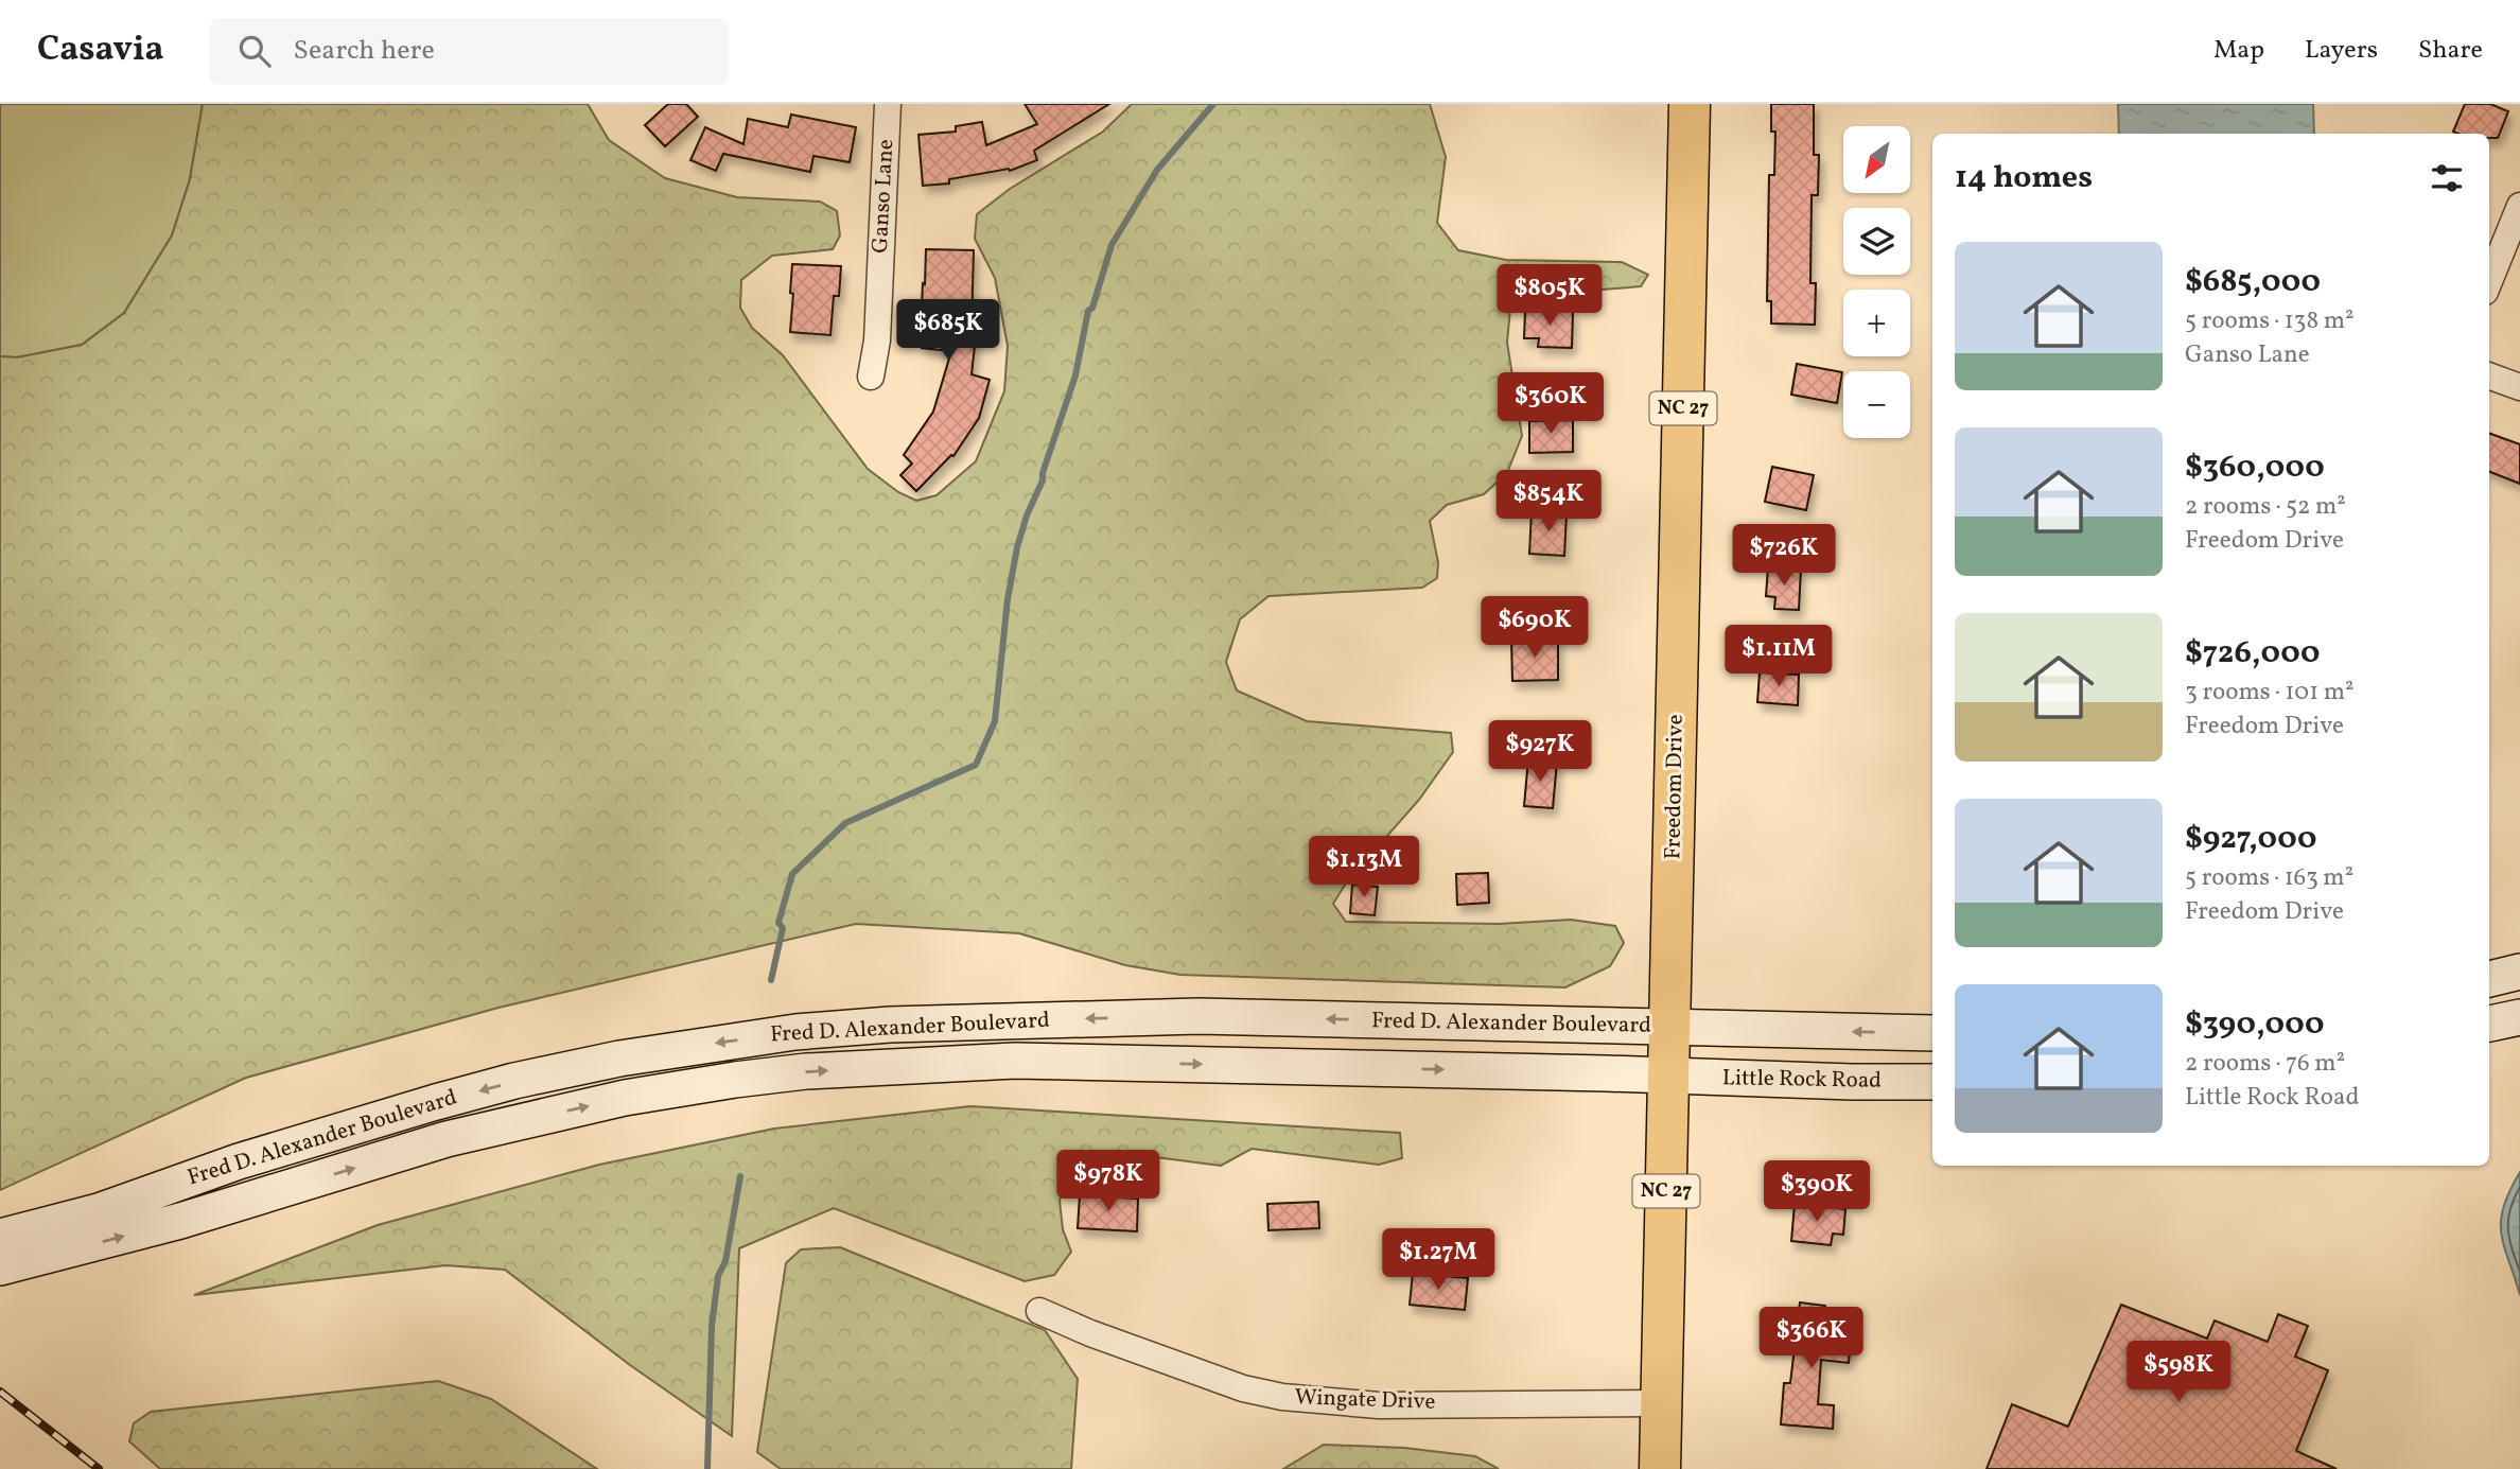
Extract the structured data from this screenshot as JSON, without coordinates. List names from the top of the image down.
{
  "streets": {
    "main road": [
      "NC 27",
      "Freedom Drive",
      "Fred D. Alexander Boulevard",
      "Little Rock Road"
    ],
    "street": ["Ganso Lane", "Wingate Drive"]
  },
  "crossings": [
    ["Freedom Drive", "Fred D. Alexander Boulevard"],
    ["Freedom Drive", "Little Rock Road"],
    ["Freedom Drive", "Wingate Drive"],
    ["Fred D. Alexander Boulevard", "Little Rock Road"]
  ],
  "north": "bottom left",
  "page": {
    "header": "Casavia",
    "search": "Search here",
    "nav": ["Map", "Layers", "Share"],
    "map_buttons": ["+", "−"],
    "heading": "14 homes",
    "list": [
      {
        "name": "$685,000",
        "note": "5 rooms · 138 m² · Ganso Lane"
      },
      {
        "name": "$360,000",
        "note": "2 rooms · 52 m² · Freedom Drive"
      },
      {
        "name": "$726,000",
        "note": "3 rooms · 101 m² · Freedom Drive"
      },
      {
        "name": "$927,000",
        "note": "5 rooms · 163 m² · Freedom Drive"
      },
      {
        "name": "$390,000",
        "note": "2 rooms · 76 m² · Little Rock Road"
      }
    ],
    "price": [
      "$805K",
      "$685K",
      "$360K",
      "$854K",
      "$726K",
      "$690K",
      "$1.11M",
      "$927K",
      "$1.13M",
      "$978K",
      "$390K",
      "$1.27M",
      "$366K",
      "$598K"
    ]
  }
}
